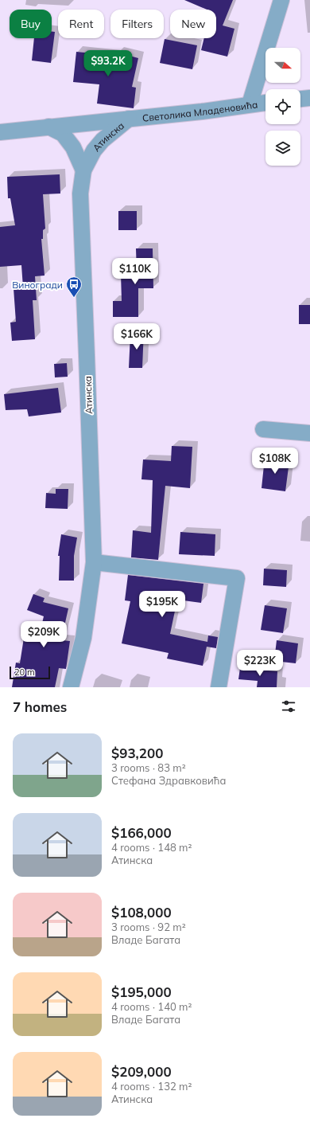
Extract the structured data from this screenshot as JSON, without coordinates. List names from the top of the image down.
{
  "streets": {
    "street": ["Светолика Младеновића", "Атинска"]
  },
  "crossings": [
    ["Светолика Младеновића", "Атинска"]
  ],
  "places": {
    "bus stop": ["Виногради"]
  },
  "scale_bar": "20 m",
  "north": "right",
  "page": {
    "chip": [
      "Buy",
      "Rent",
      "Filters",
      "New"
    ],
    "price": [
      "$93.2K",
      "$110K",
      "$166K",
      "$108K",
      "$195K",
      "$209K",
      "$223K"
    ],
    "scale": "20 m",
    "heading": "7 homes",
    "list": [
      {
        "name": "$93,200",
        "note": "3 rooms · 83 m² · Стефана Здравковића"
      },
      {
        "name": "$166,000",
        "note": "4 rooms · 148 m² · Атинска"
      },
      {
        "name": "$108,000",
        "note": "3 rooms · 92 m² · Владе Багата"
      },
      {
        "name": "$195,000",
        "note": "4 rooms · 140 m² · Владе Багата"
      },
      {
        "name": "$209,000",
        "note": "4 rooms · 132 m² · Атинска"
      }
    ]
  }
}
